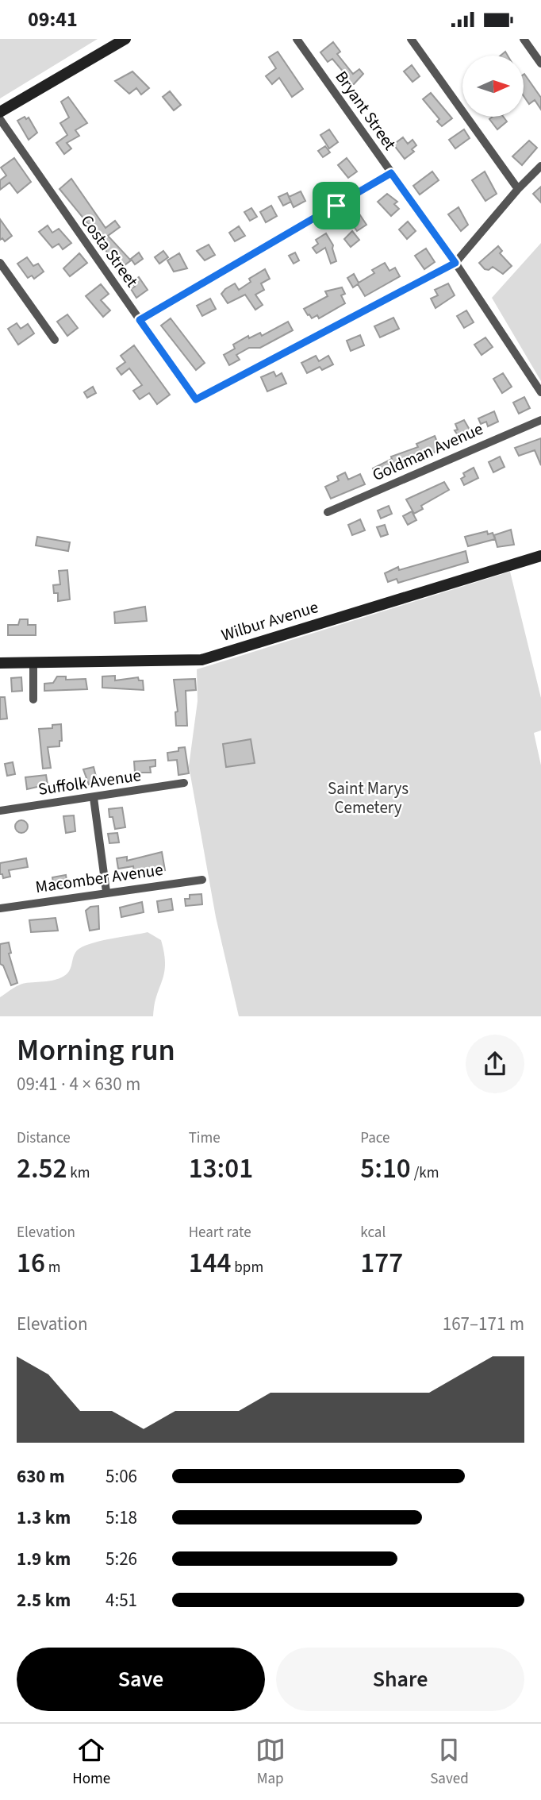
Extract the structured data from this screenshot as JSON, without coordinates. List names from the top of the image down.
{
  "streets": {
    "street": [
      "Bryant Street",
      "Costa Street",
      "Goldman Avenue",
      "Wilbur Avenue",
      "Suffolk Avenue",
      "Macomber Avenue"
    ]
  },
  "crossings": [
    ["Bryant Street", "Costa Street"]
  ],
  "parks": ["Saint Marys Cemetery"],
  "north": "right",
  "page": {
    "status": "09:41",
    "heading": ["Morning run", "09:41 · 4 × 630 m"],
    "stats": [
      ["Distance", "2.52 km"],
      ["Time", "13:01"],
      ["Pace", "5:10 /km"],
      ["Elevation", "16 m"],
      ["Heart rate", "144 bpm"],
      ["kcal", "177"]
    ],
    "chart": ["Elevation", "167–171 m"],
    "list": [
      {
        "name": "630 m",
        "note": "5:06"
      },
      {
        "name": "1.3 km",
        "note": "5:18"
      },
      {
        "name": "1.9 km",
        "note": "5:26"
      },
      {
        "name": "2.5 km",
        "note": "4:51"
      }
    ],
    "buttons": ["Save", "Share"],
    "tabs": ["Home", "Map", "Saved"]
  }
}
